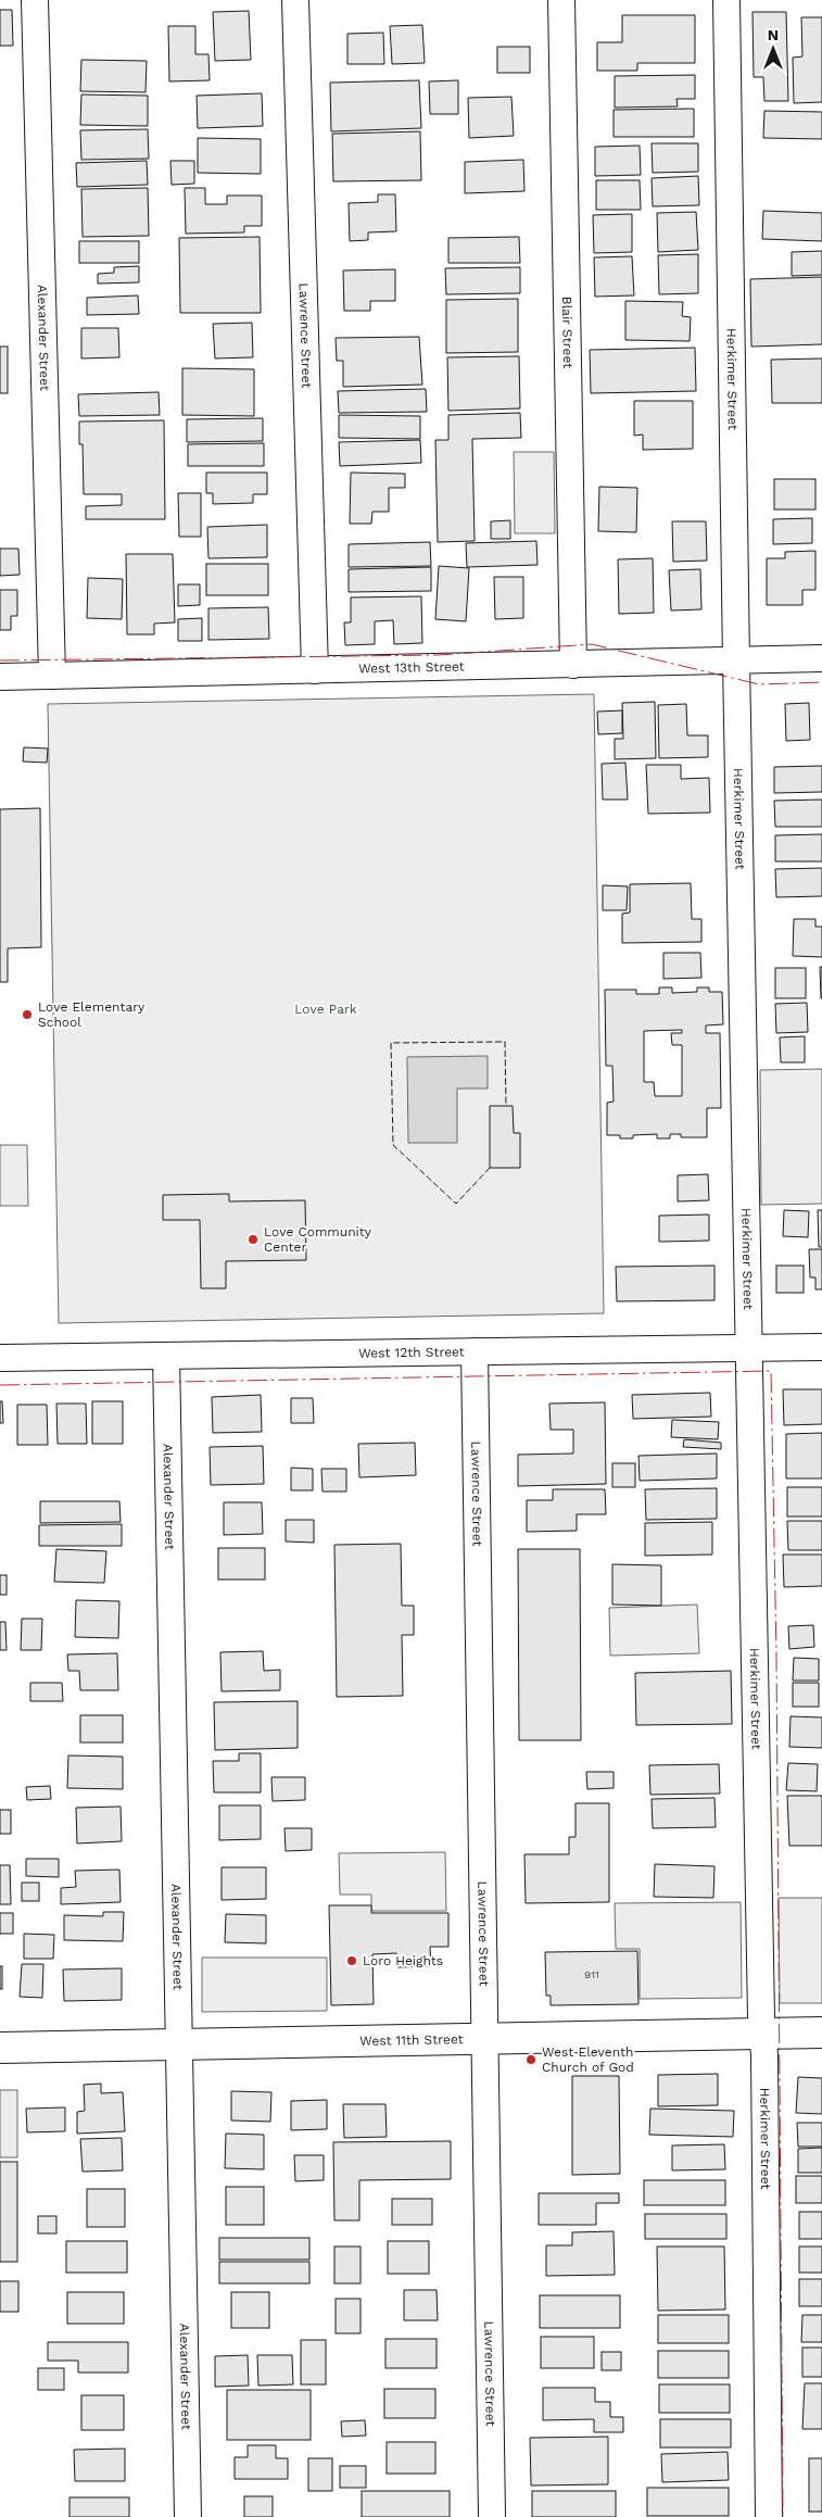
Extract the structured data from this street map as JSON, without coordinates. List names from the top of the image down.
{
  "streets": {
    "main road": ["West 11th Street"],
    "street": [
      "Blair Street",
      "Lawrence Street",
      "Alexander Street",
      "Herkimer Street",
      "West 13th Street",
      "West 12th Street"
    ]
  },
  "crossings": [
    ["Blair Street", "West 13th Street"],
    ["Lawrence Street", "West 13th Street"],
    ["Lawrence Street", "West 12th Street"],
    ["Lawrence Street", "West 11th Street"],
    ["Alexander Street", "West 13th Street"],
    ["Alexander Street", "West 12th Street"],
    ["Alexander Street", "West 11th Street"],
    ["Herkimer Street", "West 13th Street"],
    ["Herkimer Street", "West 12th Street"],
    ["Herkimer Street", "West 11th Street"]
  ],
  "parks": ["Love Park"],
  "places": [
    "Love Elementary School",
    "Love Community Center",
    "Loro Heights",
    "West Eleventh Church of God"
  ],
  "house_numbers": ["911"],
  "north": "top"
}
